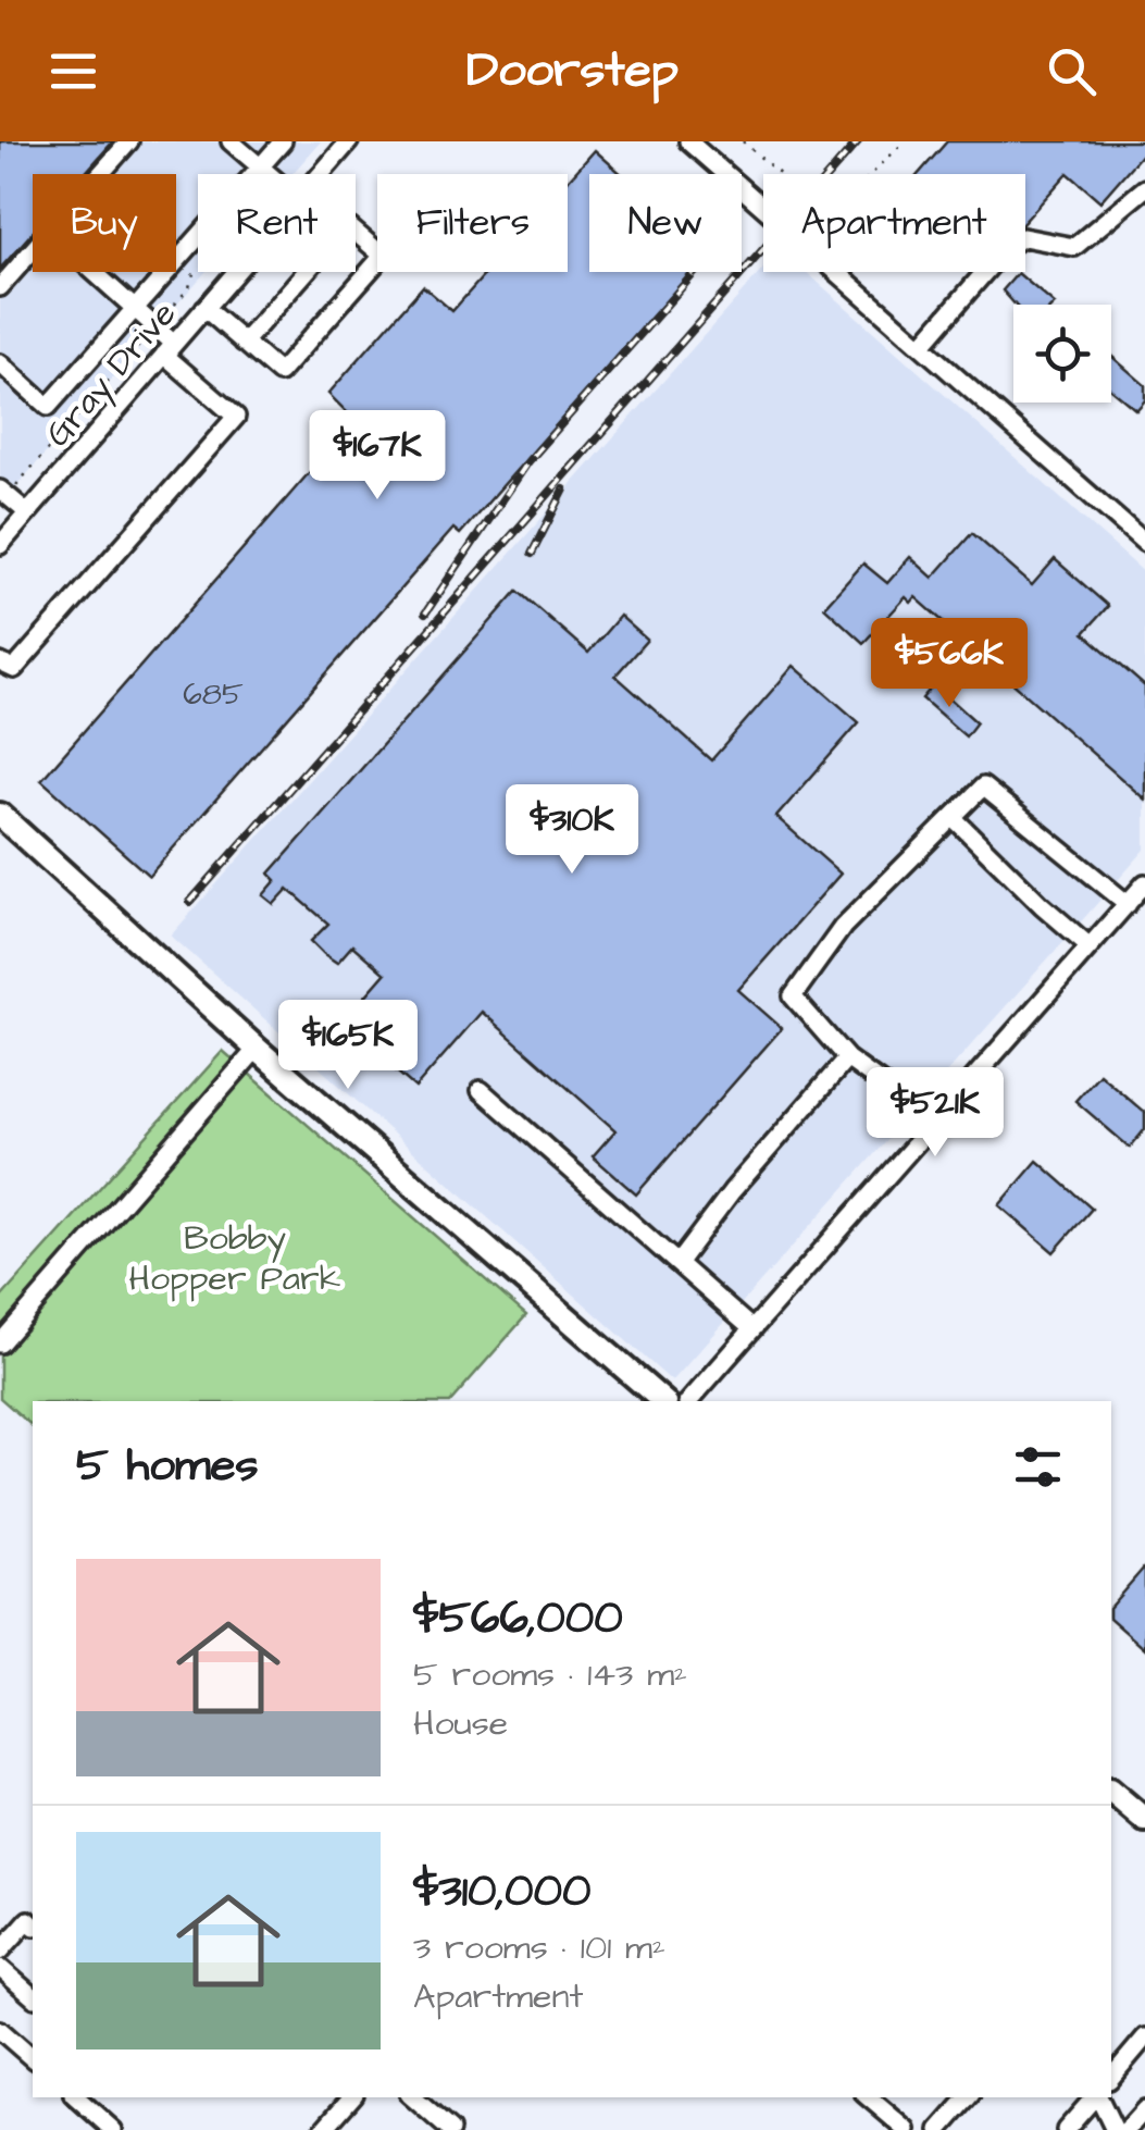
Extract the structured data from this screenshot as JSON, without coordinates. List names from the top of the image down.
{
  "streets": {
    "street": ["Gray Drive"]
  },
  "parks": ["Bobby Hopper Park"],
  "house_numbers": ["685"],
  "page": {
    "header": "Doorstep",
    "chip": [
      "Buy",
      "Rent",
      "Filters",
      "New",
      "Apartment"
    ],
    "price": [
      "$167K",
      "$566K",
      "$310K",
      "$165K",
      "$521K"
    ],
    "heading": "5 homes",
    "list": [
      {
        "name": "$566,000",
        "note": "5 rooms · 143 m² · House"
      },
      {
        "name": "$310,000",
        "note": "3 rooms · 101 m² · Apartment"
      }
    ]
  }
}
